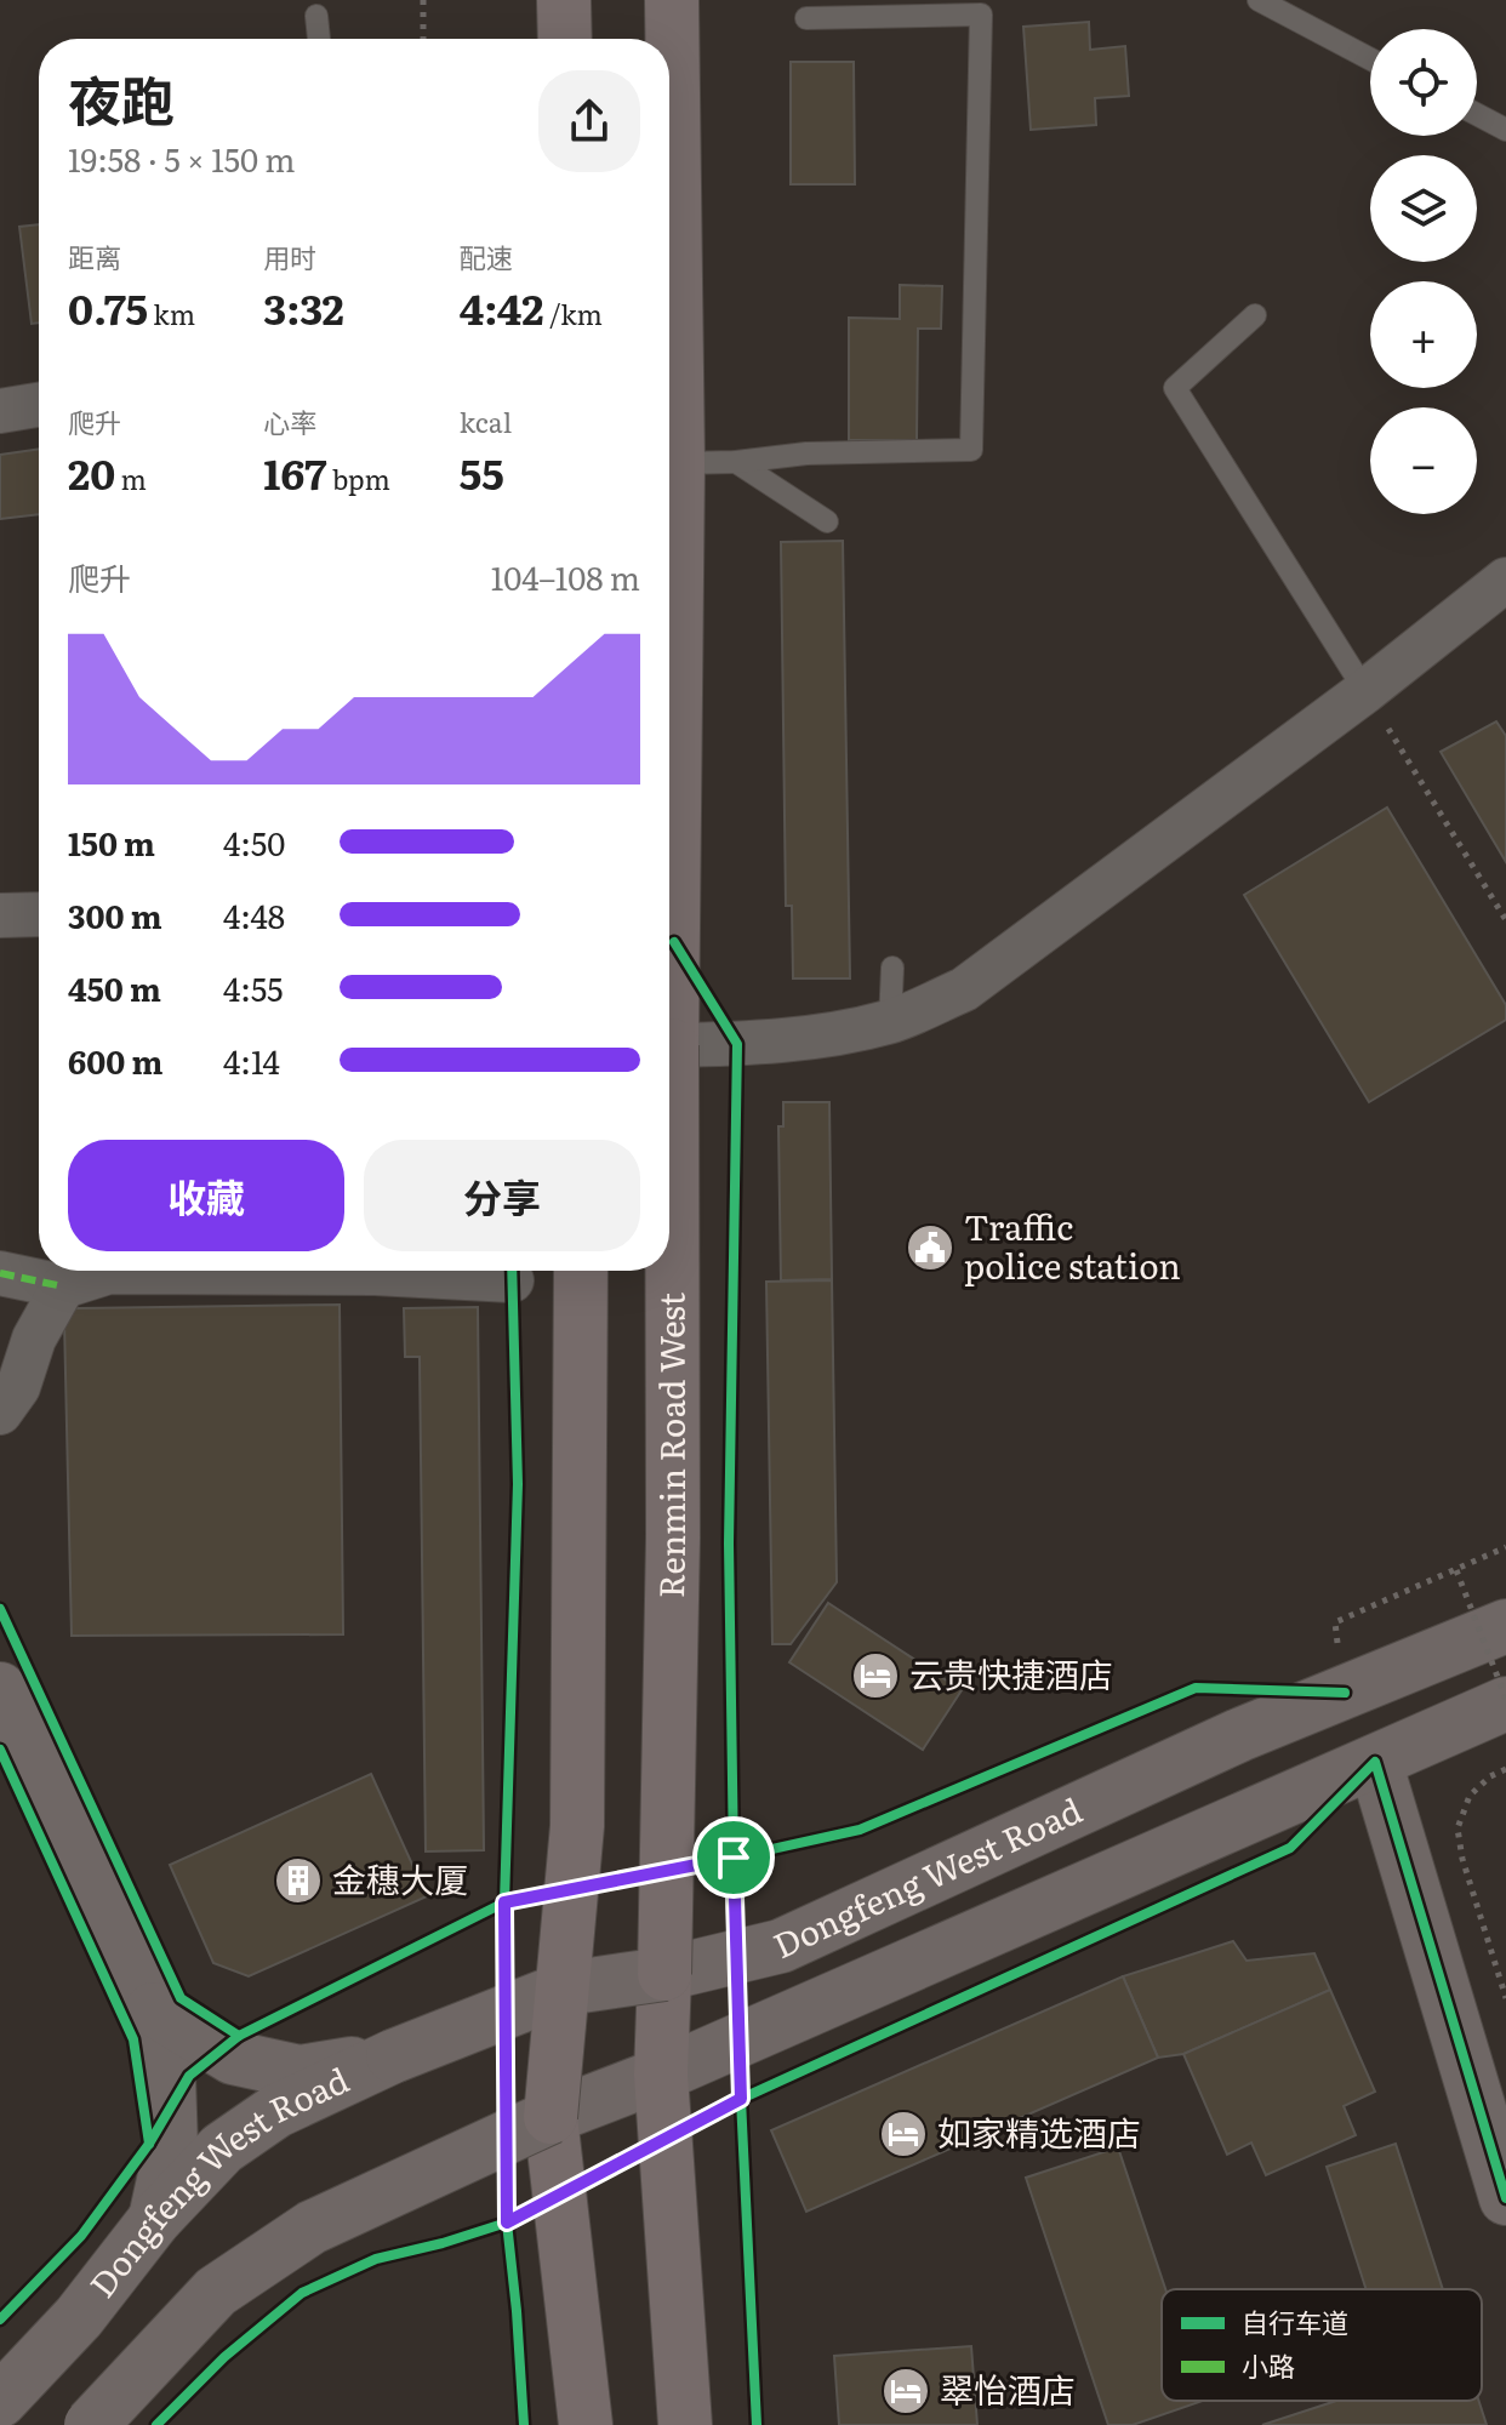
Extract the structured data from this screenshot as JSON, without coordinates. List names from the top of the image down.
{
  "streets": {
    "main road": ["Renmin Road West", "Dongfeng West Road"]
  },
  "crossings": [
    ["Renmin Road West", "Dongfeng West Road"]
  ],
  "places": {
    "public building": ["Traffic police station"],
    "hotel": ["云贵快捷酒店", "如家精选酒店", "翠怡酒店"],
    "building": ["金穗大厦"]
  },
  "legend": ["自行车道", "小路"],
  "page": {
    "map_buttons": ["+", "−"],
    "heading": ["夜跑", "19:58 · 5 × 150 m"],
    "stats": [
      ["距离", "0.75 km"],
      ["用时", "3:32"],
      ["配速", "4:42 /km"],
      ["爬升", "20 m"],
      ["心率", "167 bpm"],
      ["kcal", "55"]
    ],
    "chart": ["爬升", "104–108 m"],
    "list": [
      {
        "name": "150 m",
        "note": "4:50"
      },
      {
        "name": "300 m",
        "note": "4:48"
      },
      {
        "name": "450 m",
        "note": "4:55"
      },
      {
        "name": "600 m",
        "note": "4:14"
      }
    ],
    "buttons": ["收藏", "分享"]
  }
}
